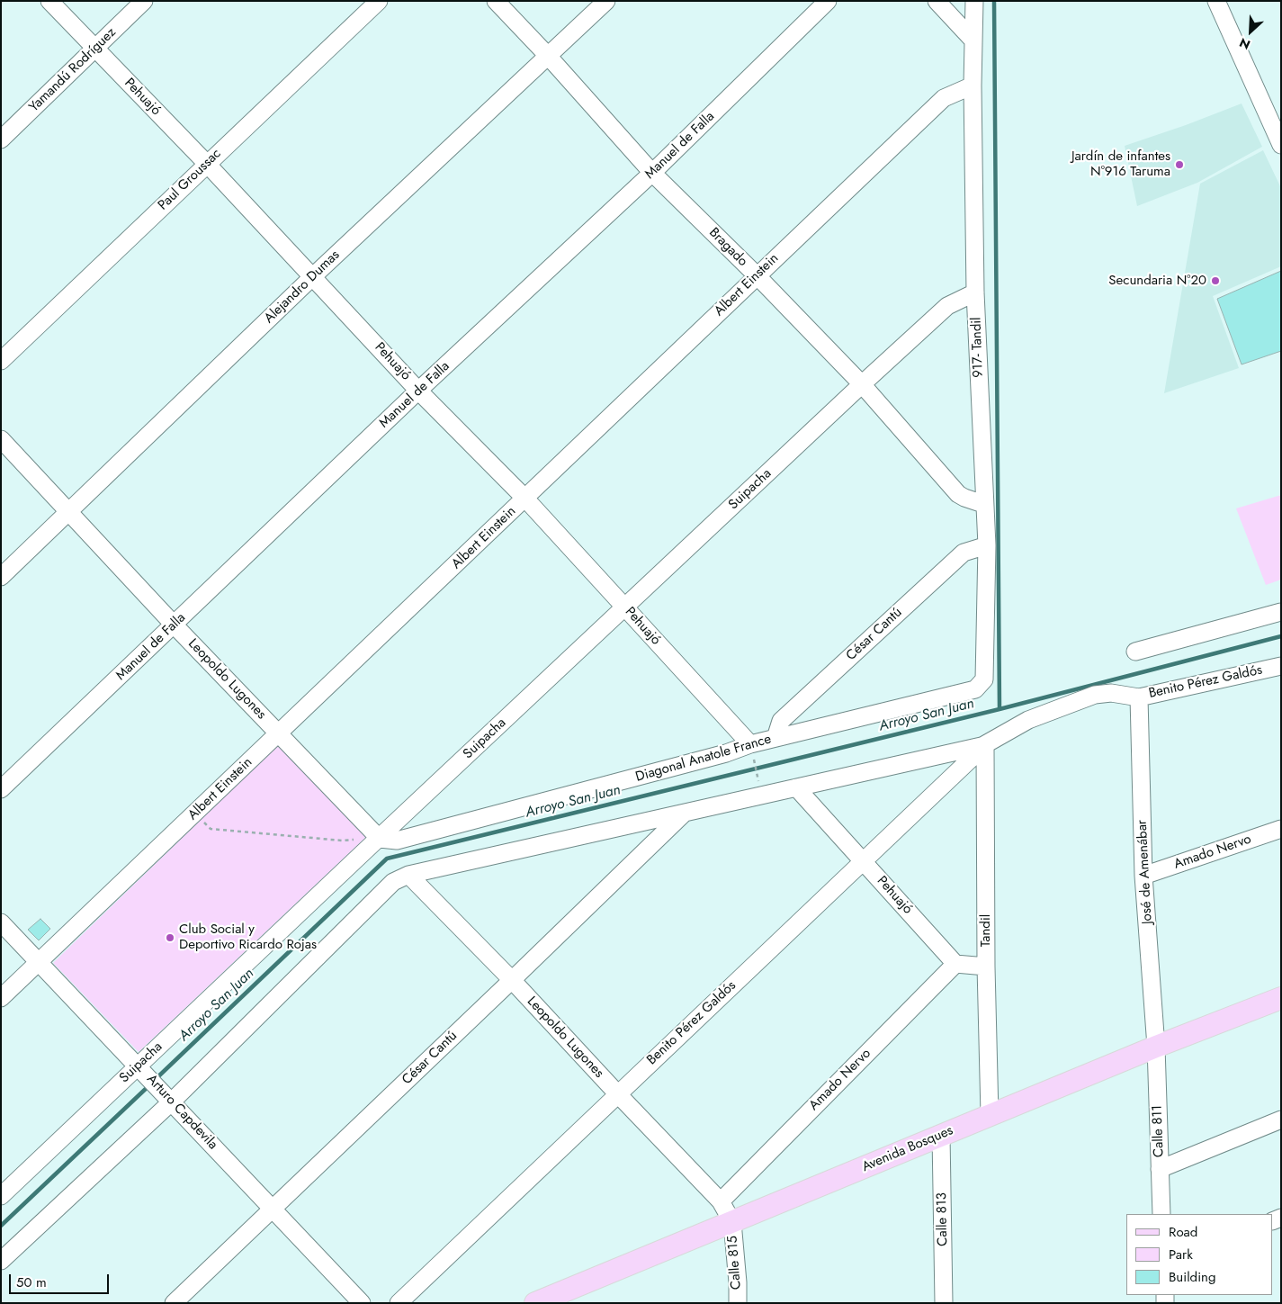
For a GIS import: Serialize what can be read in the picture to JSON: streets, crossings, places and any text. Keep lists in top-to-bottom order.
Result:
{
  "streets": {
    "main road": ["Avenida Bosques"],
    "street": [
      "Yamandú Rodríguez",
      "Pehuajó",
      "Manuel de Falla",
      "Paul Groussac",
      "Bragado",
      "Albert Einstein",
      "Alejandro Dumas",
      "917- Tandil",
      "Suipacha",
      "César Cantú",
      "Leopoldo Lugones",
      "Benito Pérez Galdós",
      "Diagonal Anatole France",
      "Amado Nervo",
      "José de Amenábar",
      "Tandil",
      "Arturo Capdevila",
      "Calle 811",
      "Calle 813",
      "Calle 815"
    ]
  },
  "crossings": [
    ["Yamandú Rodríguez", "Pehuajó"],
    ["Pehuajó", "Manuel de Falla"],
    ["Pehuajó", "Paul Groussac"],
    ["Pehuajó", "Albert Einstein"],
    ["Pehuajó", "Alejandro Dumas"],
    ["Pehuajó", "Suipacha"],
    ["Pehuajó", "Benito Pérez Galdós"],
    ["Pehuajó", "Diagonal Anatole France"],
    ["Pehuajó", "Amado Nervo"],
    ["Manuel de Falla", "Bragado"],
    ["Manuel de Falla", "Leopoldo Lugones"],
    ["Bragado", "Albert Einstein"],
    ["Bragado", "Alejandro Dumas"],
    ["Bragado", "917- Tandil"],
    ["Bragado", "Suipacha"],
    ["Albert Einstein", "917- Tandil"],
    ["Albert Einstein", "Leopoldo Lugones"],
    ["Albert Einstein", "Arturo Capdevila"],
    ["Alejandro Dumas", "Leopoldo Lugones"],
    ["917- Tandil", "Suipacha"],
    ["917- Tandil", "César Cantú"],
    ["917- Tandil", "Diagonal Anatole France"],
    ["Suipacha", "Leopoldo Lugones"],
    ["Suipacha", "Diagonal Anatole France"],
    ["Suipacha", "Arturo Capdevila"],
    ["César Cantú", "Leopoldo Lugones"],
    ["César Cantú", "Diagonal Anatole France"],
    ["César Cantú", "Arturo Capdevila"],
    ["Leopoldo Lugones", "Benito Pérez Galdós"],
    ["Leopoldo Lugones", "Diagonal Anatole France"],
    ["Leopoldo Lugones", "Amado Nervo"],
    ["Benito Pérez Galdós", "José de Amenábar"],
    ["Benito Pérez Galdós", "Tandil"],
    ["Amado Nervo", "José de Amenábar"],
    ["José de Amenábar", "Calle 811"],
    ["José de Amenábar", "Avenida Bosques"],
    ["Tandil", "Avenida Bosques"],
    ["Calle 811", "Avenida Bosques"],
    ["Avenida Bosques", "Calle 813"],
    ["Avenida Bosques", "Calle 815"]
  ],
  "water": ["Arroyo San Juan"],
  "places": ["Jardín de infantes Nº916 Taruma", "Secundaria N°20", "Club Social y Deportivo Ricardo Rojas"],
  "legend": ["Road", "Park", "Building"],
  "scale_bar": "50 m",
  "north": "bottom left"
}
